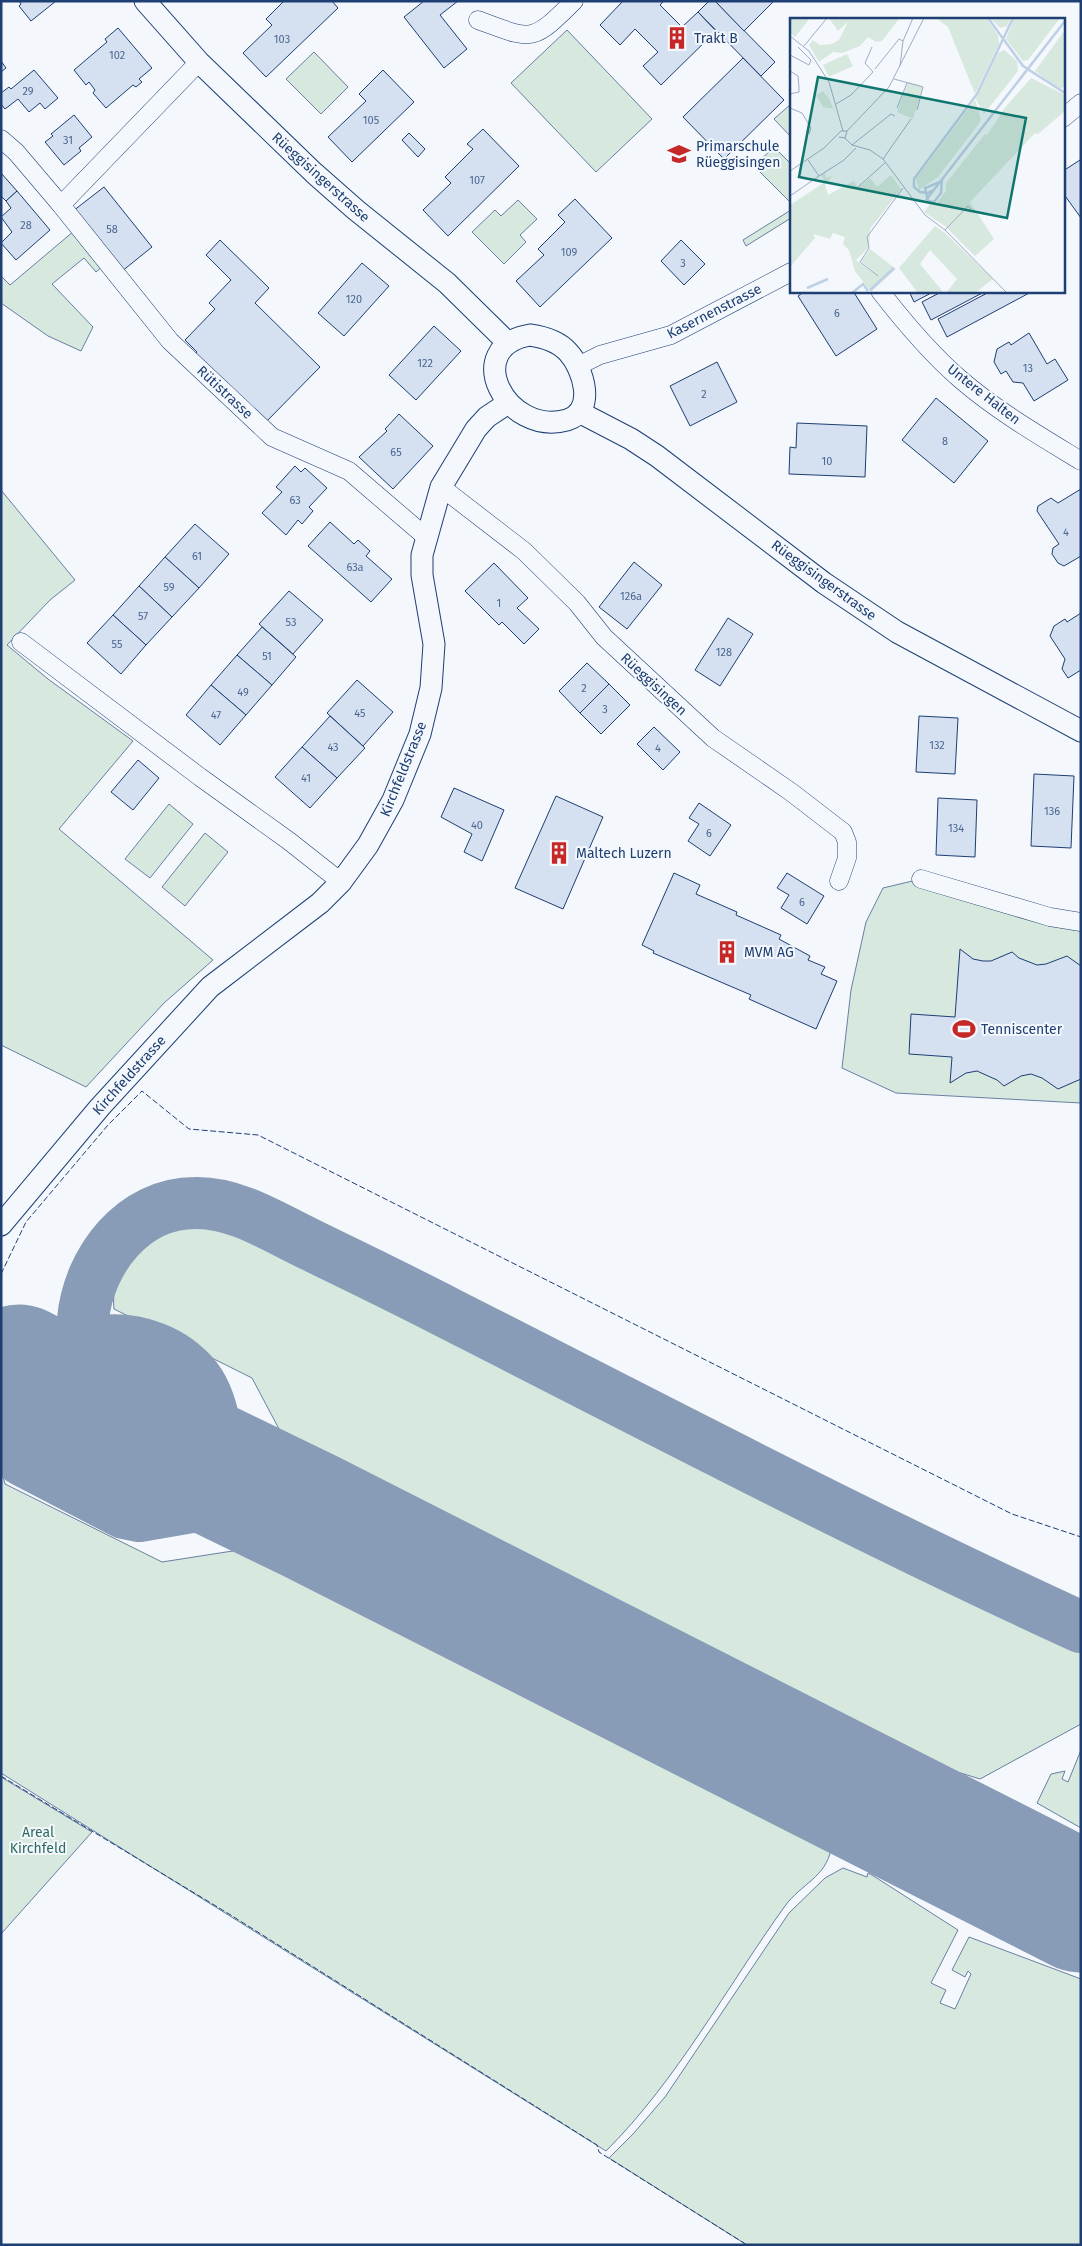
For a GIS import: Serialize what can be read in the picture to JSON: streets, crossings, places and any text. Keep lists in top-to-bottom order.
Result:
{
  "streets": {
    "street": [
      "Rüeggisingerstrasse",
      "Kasernenstrasse",
      "Rütistrasse",
      "Untere Halten",
      "Rüeggisingen",
      "Kirchfeldstrasse"
    ]
  },
  "crossings": [
    ["Rüeggisingerstrasse", "Kasernenstrasse"],
    ["Rüeggisingerstrasse", "Kirchfeldstrasse"],
    ["Kasernenstrasse", "Kirchfeldstrasse"],
    ["Rütistrasse", "Kirchfeldstrasse"],
    ["Rüeggisingen", "Kirchfeldstrasse"]
  ],
  "parks": ["Areal Kirchfeld"],
  "places": {
    "building": ["Trakt B", "Maltech Luzern", "MVM AG"],
    "school or university": ["Primarschule Rüeggisingen"],
    "sports": ["Tenniscenter"]
  },
  "house_numbers": [
    "103",
    "102",
    "29",
    "105",
    "31",
    "107",
    "28",
    "58",
    "109",
    "3",
    "120",
    "6",
    "122",
    "13",
    "2",
    "8",
    "65",
    "10",
    "63",
    "4",
    "61",
    "63a",
    "59",
    "126a",
    "1",
    "57",
    "53",
    "55",
    "128",
    "51",
    "2",
    "49",
    "3",
    "45",
    "47",
    "132",
    "43",
    "4",
    "41",
    "136",
    "40",
    "134",
    "6",
    "6"
  ]
}
